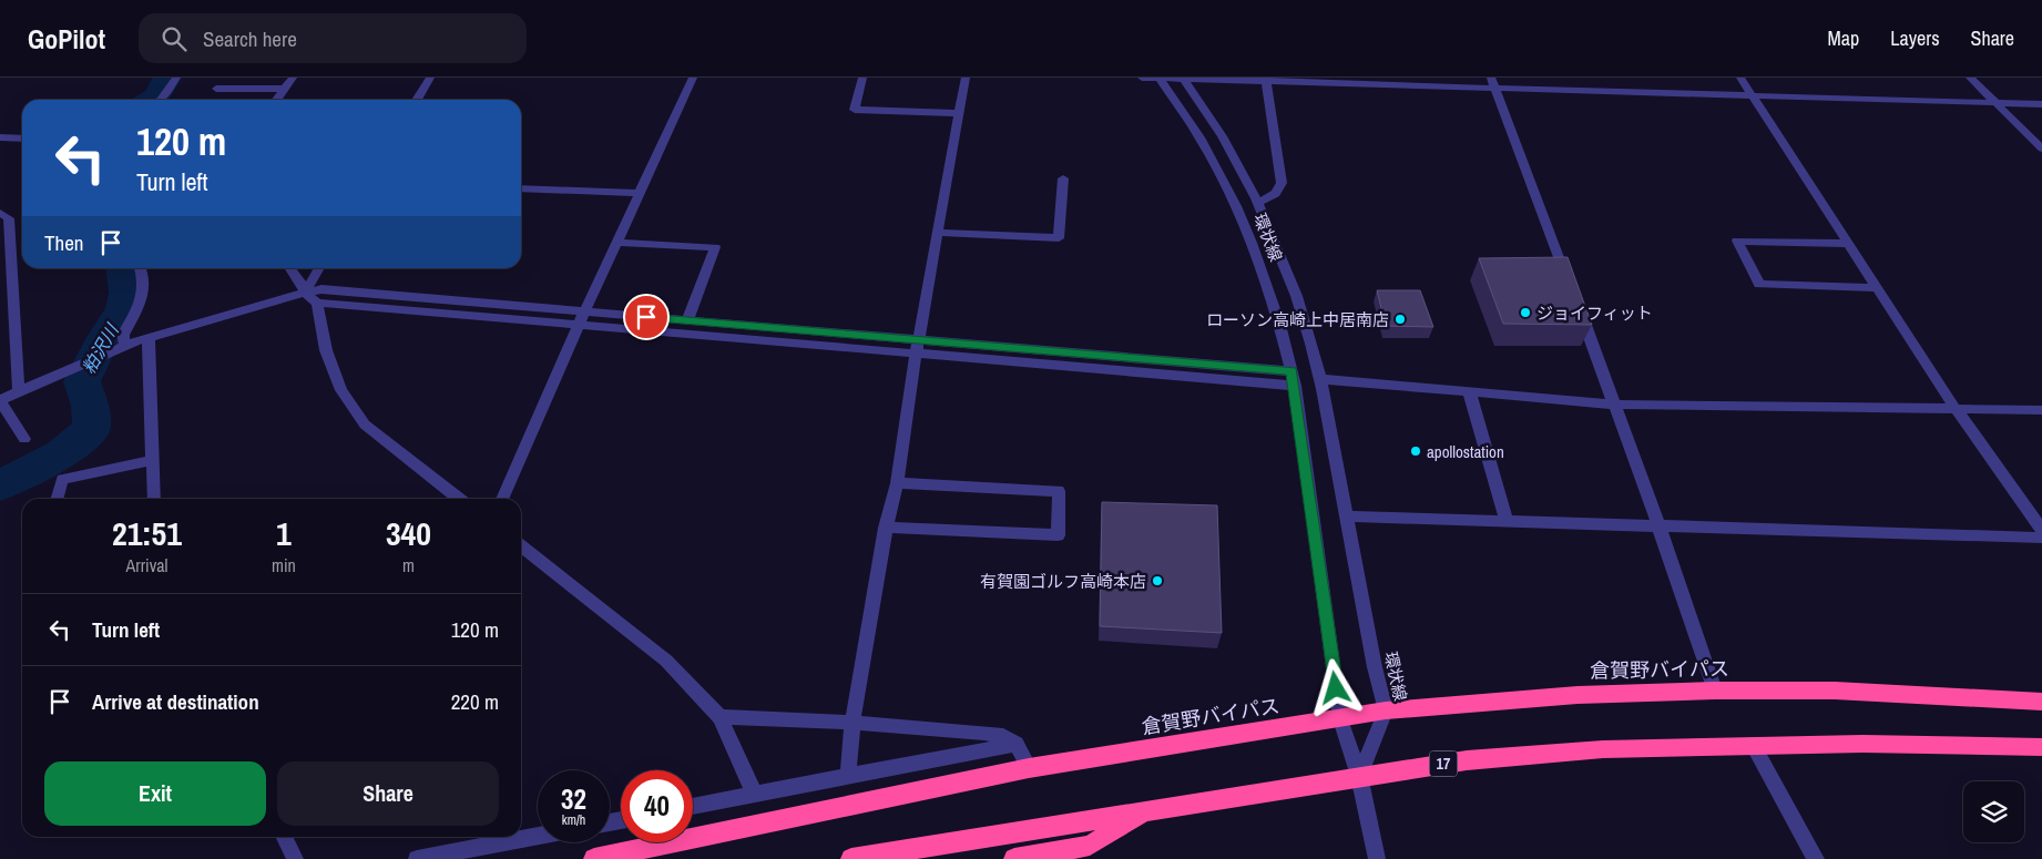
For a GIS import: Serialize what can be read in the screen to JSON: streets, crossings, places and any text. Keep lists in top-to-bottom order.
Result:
{
  "streets": {
    "highway": ["倉賀野バイパス", "17"],
    "street": ["環状線"]
  },
  "crossings": [
    ["環状線", "倉賀野バイパス"],
    ["環状線", "17"]
  ],
  "water": ["粕沢川"],
  "places": [
    "ジョイフィット",
    "ローソン高崎上中居南店",
    "apollostation",
    "有賀園ゴルフ高崎本店"
  ],
  "page": {
    "header": "GoPilot",
    "search": "Search here",
    "nav": ["Map", "Layers", "Share"],
    "turn": ["120 m", "Turn left"],
    "then": "Then",
    "eta": [
      "21:51",
      "Arrival",
      "1",
      "min",
      "340",
      "m"
    ],
    "list": [
      {
        "name": "Turn left",
        "value": "120 m"
      },
      {
        "name": "Arrive at destination",
        "value": "220 m"
      }
    ],
    "buttons": ["Exit", "Share"],
    "speed": "32 km/h",
    "limit": "40"
  }
}
